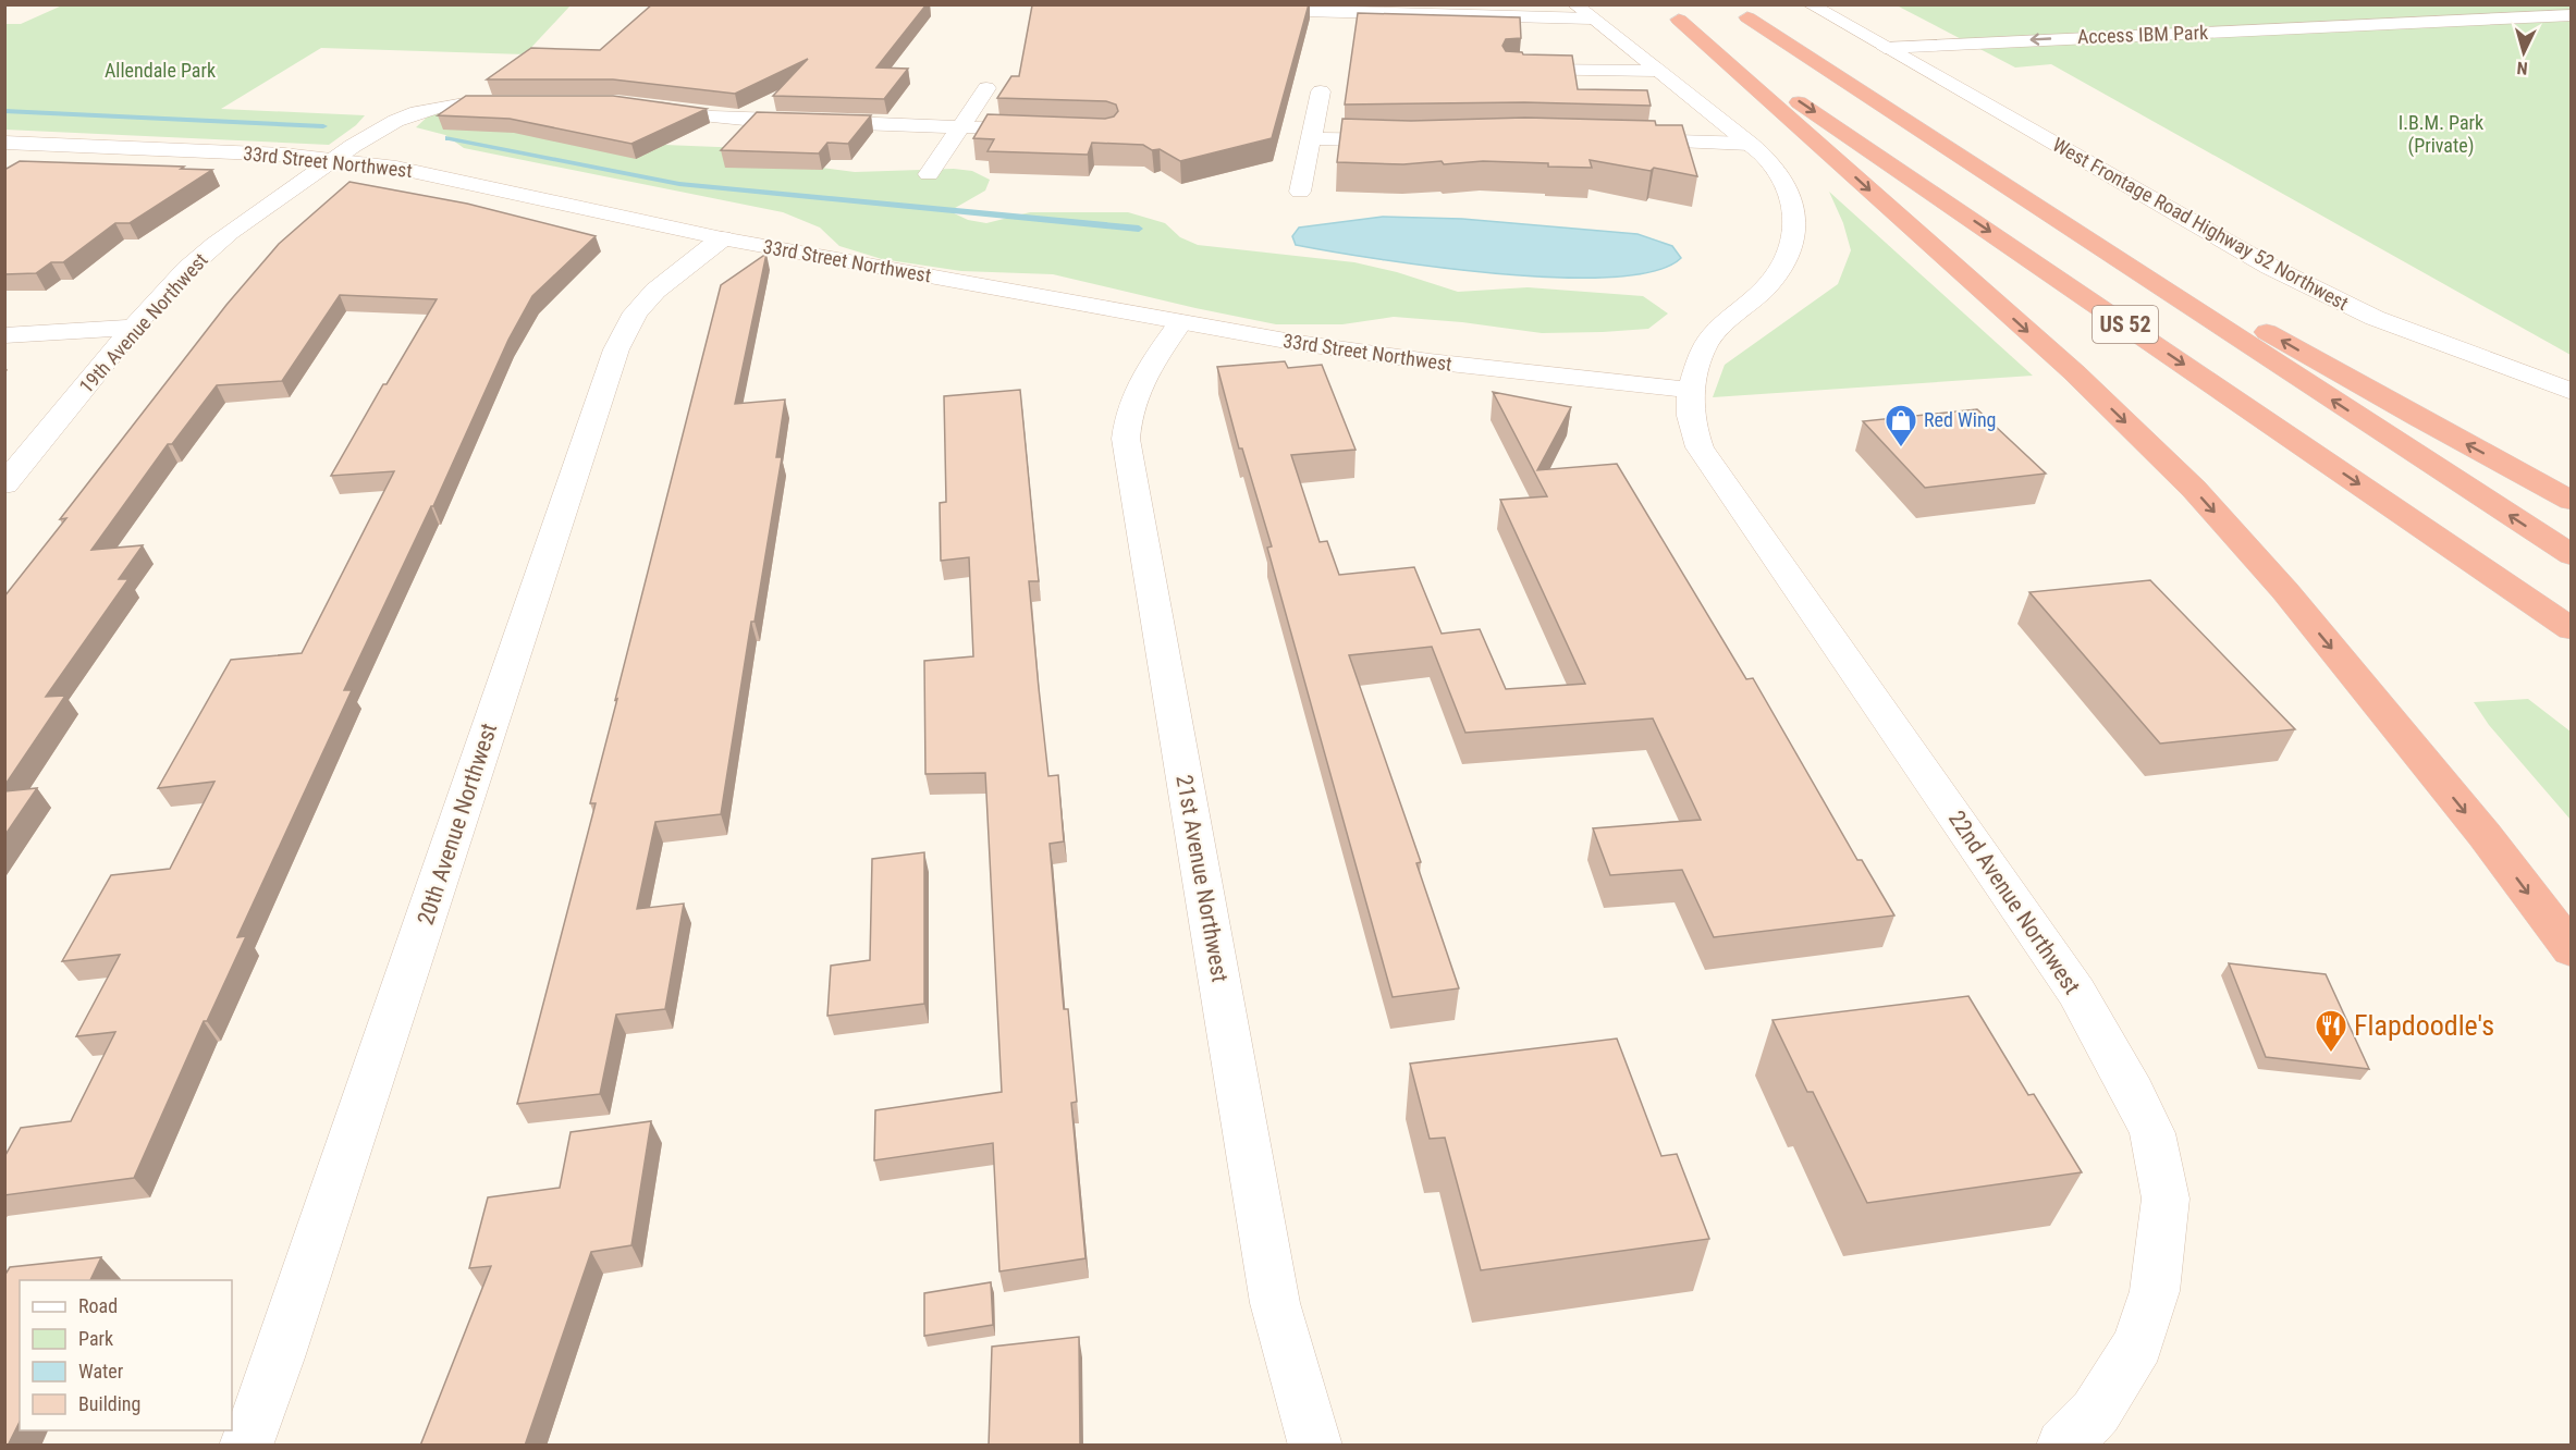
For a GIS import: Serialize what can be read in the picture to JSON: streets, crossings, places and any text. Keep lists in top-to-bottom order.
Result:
{
  "streets": {
    "highway": ["US 52"],
    "street": [
      "Access IBM Park",
      "33rd Street Northwest",
      "West Frontage Road Highway 52 Northwest",
      "19th Avenue Northwest",
      "20th Avenue Northwest",
      "21st Avenue Northwest",
      "22nd Avenue Northwest"
    ]
  },
  "crossings": [
    ["Access IBM Park", "West Frontage Road Highway 52 Northwest"],
    ["33rd Street Northwest", "19th Avenue Northwest"],
    ["33rd Street Northwest", "20th Avenue Northwest"],
    ["33rd Street Northwest", "21st Avenue Northwest"],
    ["33rd Street Northwest", "22nd Avenue Northwest"]
  ],
  "parks": ["Allendale Park", "I.B.M. Park (Private)"],
  "places": {
    "shop": ["Red Wing"],
    "restaurant": ["Flapdoodle's"]
  },
  "legend": [
    "Road",
    "Park",
    "Water",
    "Building"
  ],
  "north": "bottom"
}
